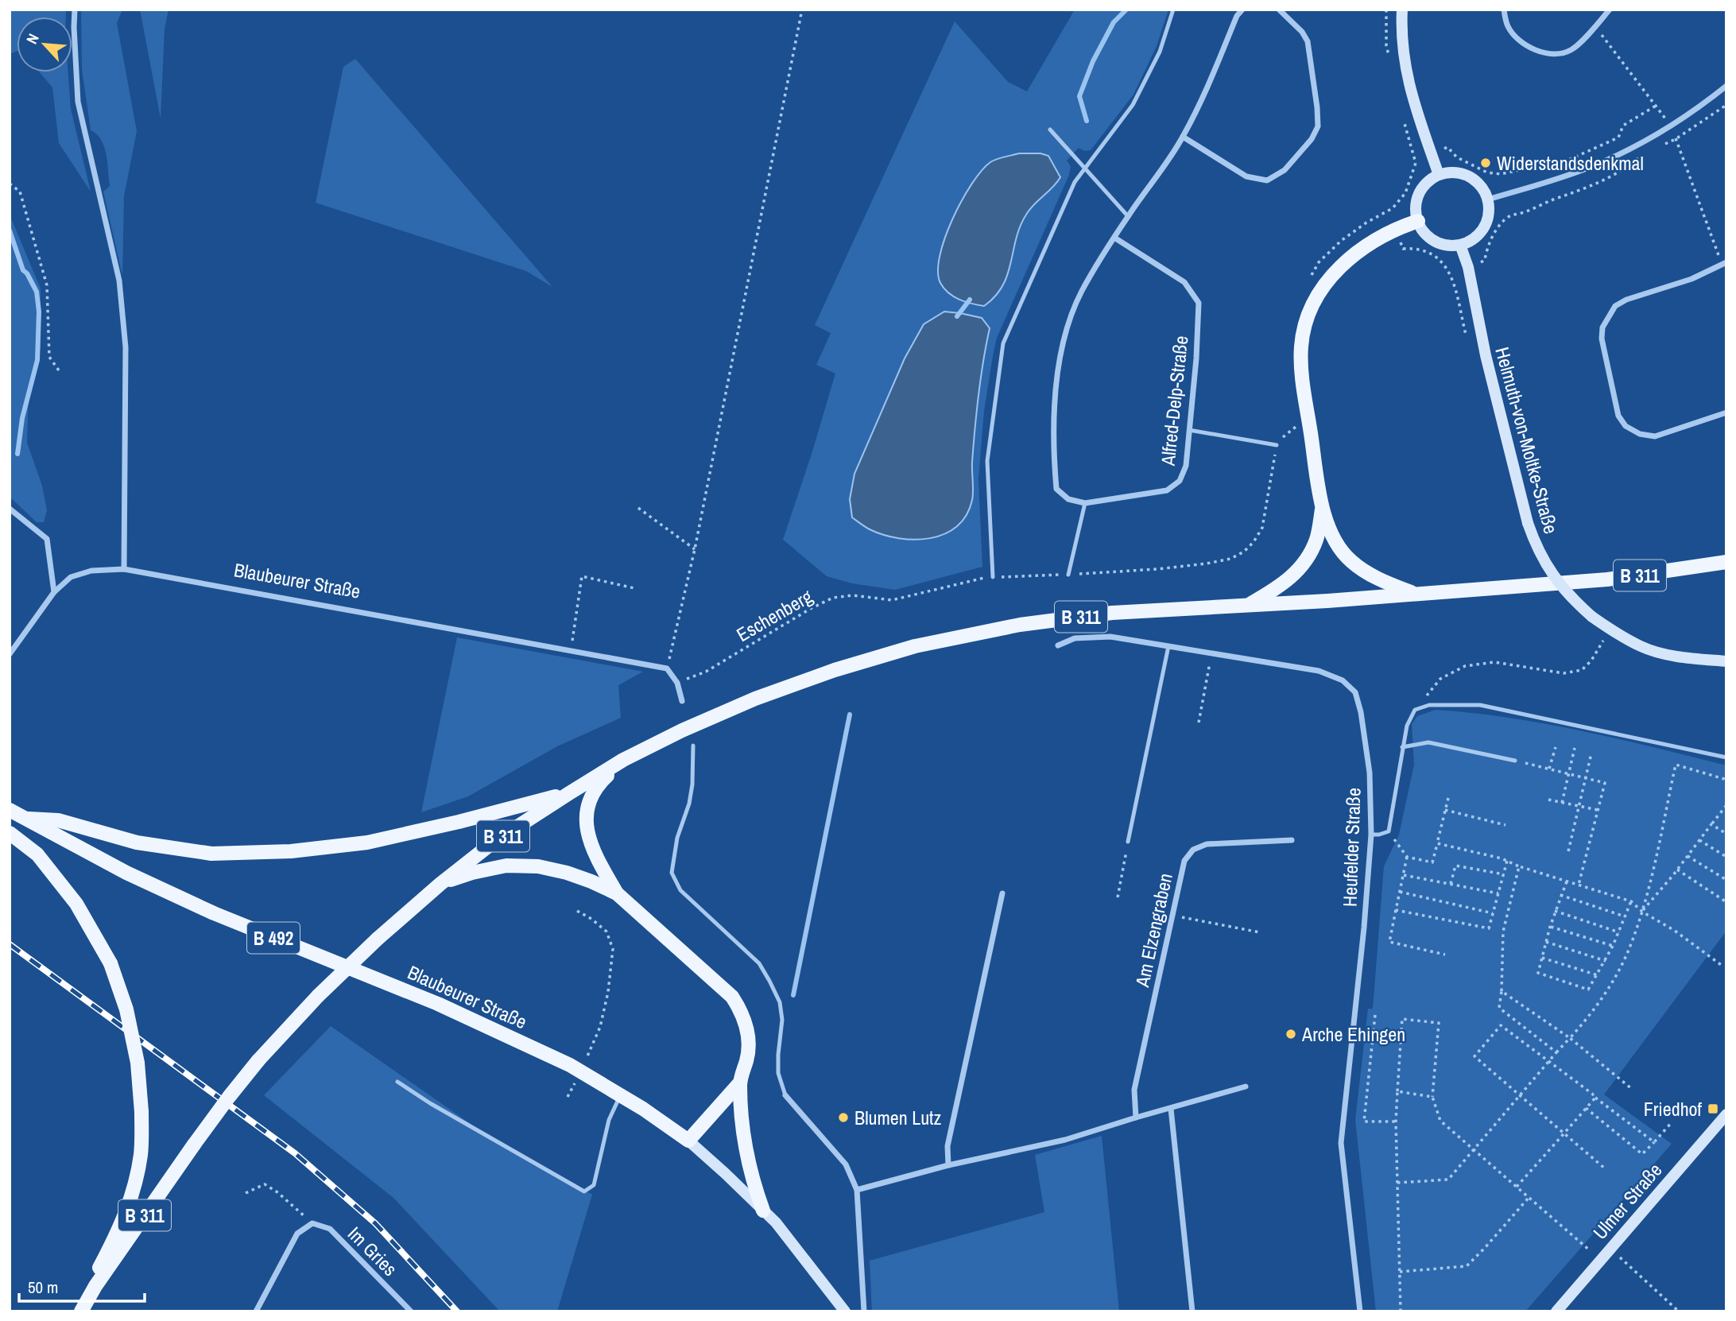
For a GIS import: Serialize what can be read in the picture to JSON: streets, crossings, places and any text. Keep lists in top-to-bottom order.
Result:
{
  "streets": {
    "main road": ["B 311", "Blaubeurer Straße", "B 492"],
    "street": [
      "Alfred-Delp-Straße",
      "Helmuth-von-Moltke-Straße",
      "Heufelder Straße",
      "Am Elzengraben",
      "Ulmer Straße",
      "Im Gries"
    ],
    "path": ["Eschenberg"]
  },
  "places": {
    "other": ["Widerstandsdenkmal", "Arche Ehingen", "Blumen Lutz"],
    "transit": ["Friedhof"]
  },
  "scale_bar": "50 m",
  "north": "top left"
}
